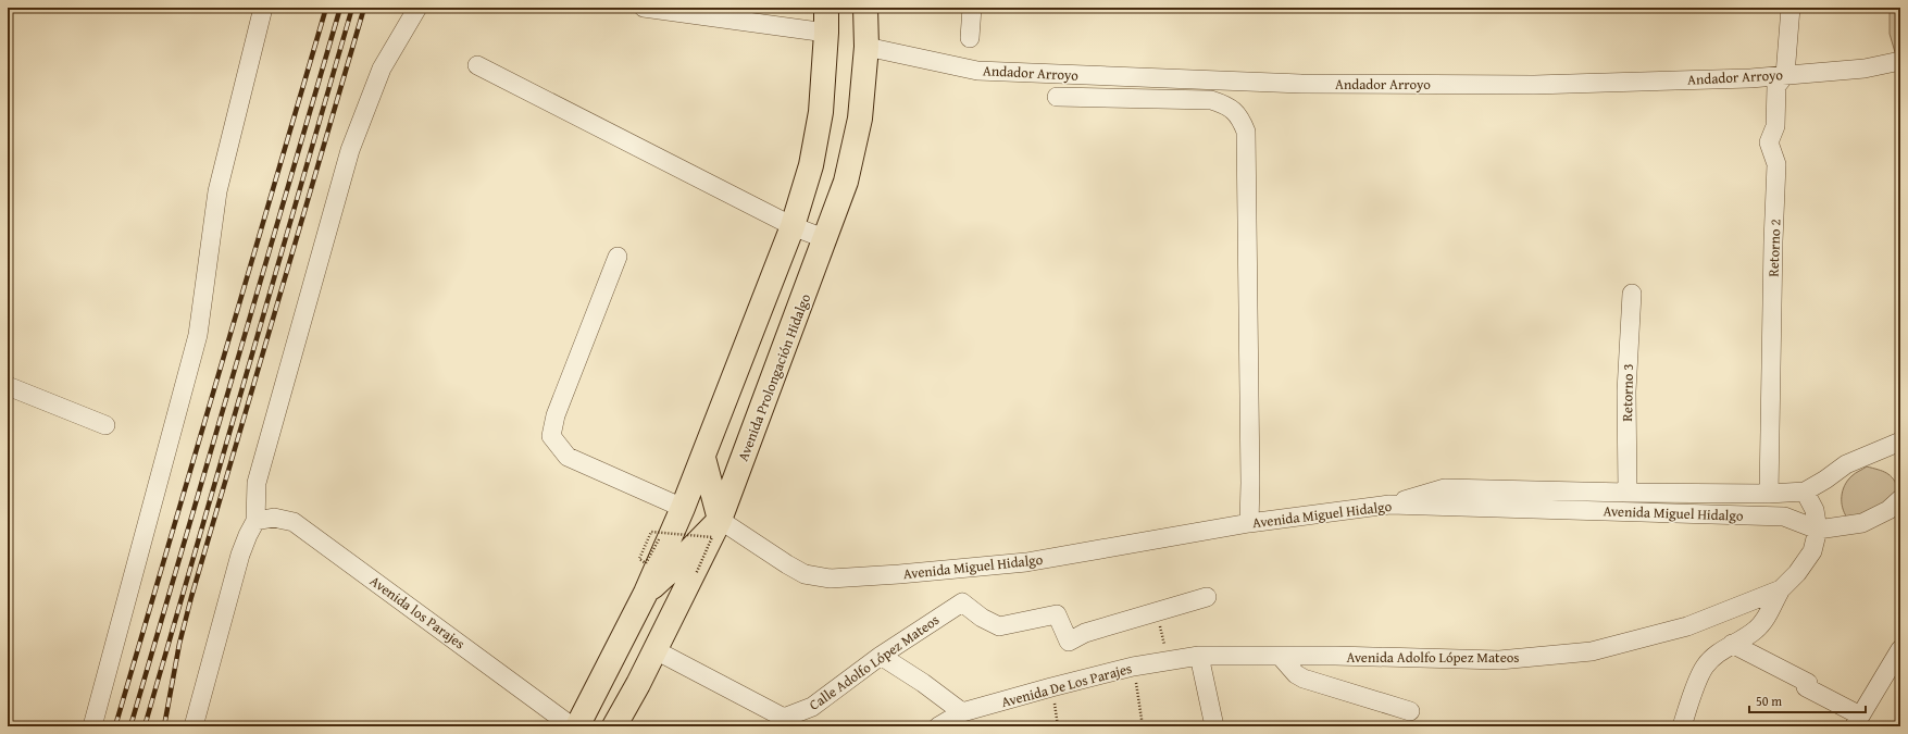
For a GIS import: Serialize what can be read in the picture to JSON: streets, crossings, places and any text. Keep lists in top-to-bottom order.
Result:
{
  "streets": {
    "highway": ["Avenida Prolongación Hidalgo"],
    "street": [
      "Andador Arroyo",
      "Retorno 2",
      "Retorno 3",
      "Avenida Miguel Hidalgo",
      "Avenida los Parajes",
      "Avenida Adolfo López Mateos",
      "Calle Adolfo López Mateos",
      "Avenida De Los Parajes"
    ]
  },
  "crossings": [
    ["Andador Arroyo", "Retorno 2"],
    ["Andador Arroyo", "Avenida Prolongación Hidalgo"],
    ["Avenida Prolongación Hidalgo", "Avenida Miguel Hidalgo"],
    ["Avenida Prolongación Hidalgo", "Calle Adolfo López Mateos"],
    ["Avenida Miguel Hidalgo", "Avenida Adolfo López Mateos"],
    ["Avenida Adolfo López Mateos", "Avenida De Los Parajes"]
  ],
  "scale_bar": "50 m"
}
